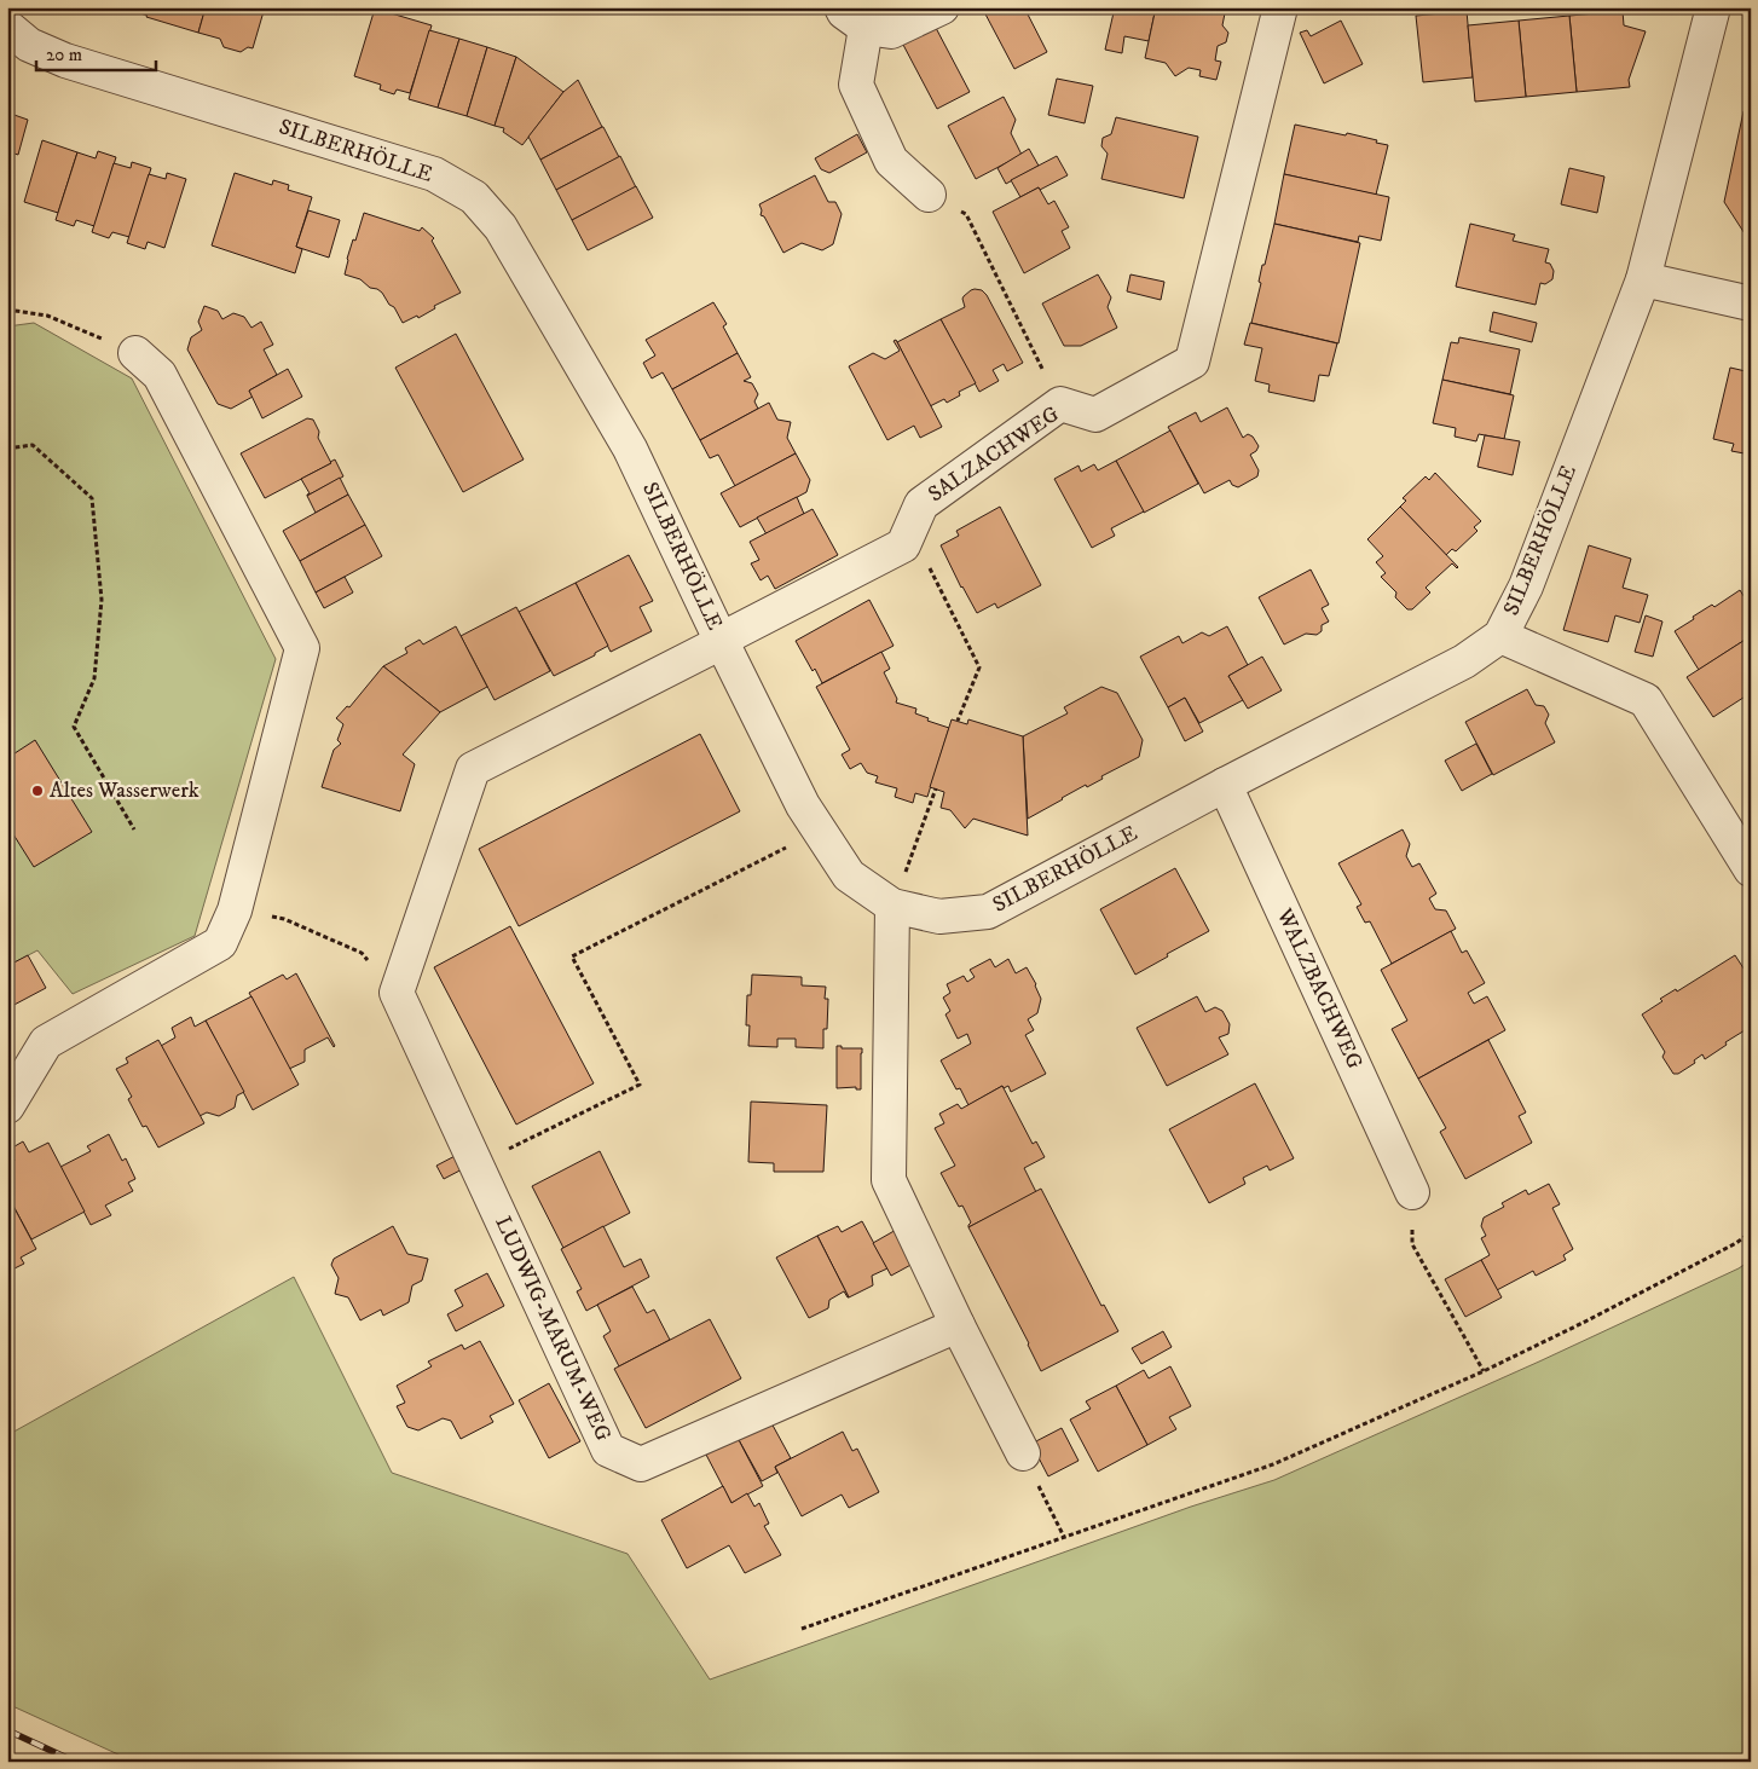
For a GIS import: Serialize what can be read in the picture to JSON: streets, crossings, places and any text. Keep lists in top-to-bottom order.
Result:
{
  "streets": {
    "street": [
      "SILBERHÖLLE",
      "SALZACHWEG",
      "WALZBACHWEG",
      "LUDWIG-MARUM-WEG"
    ]
  },
  "crossings": [
    ["SILBERHÖLLE", "SALZACHWEG"],
    ["SILBERHÖLLE", "WALZBACHWEG"],
    ["SALZACHWEG", "LUDWIG-MARUM-WEG"]
  ],
  "places": ["Altes Wasserwerk"],
  "scale_bar": "20 m"
}
